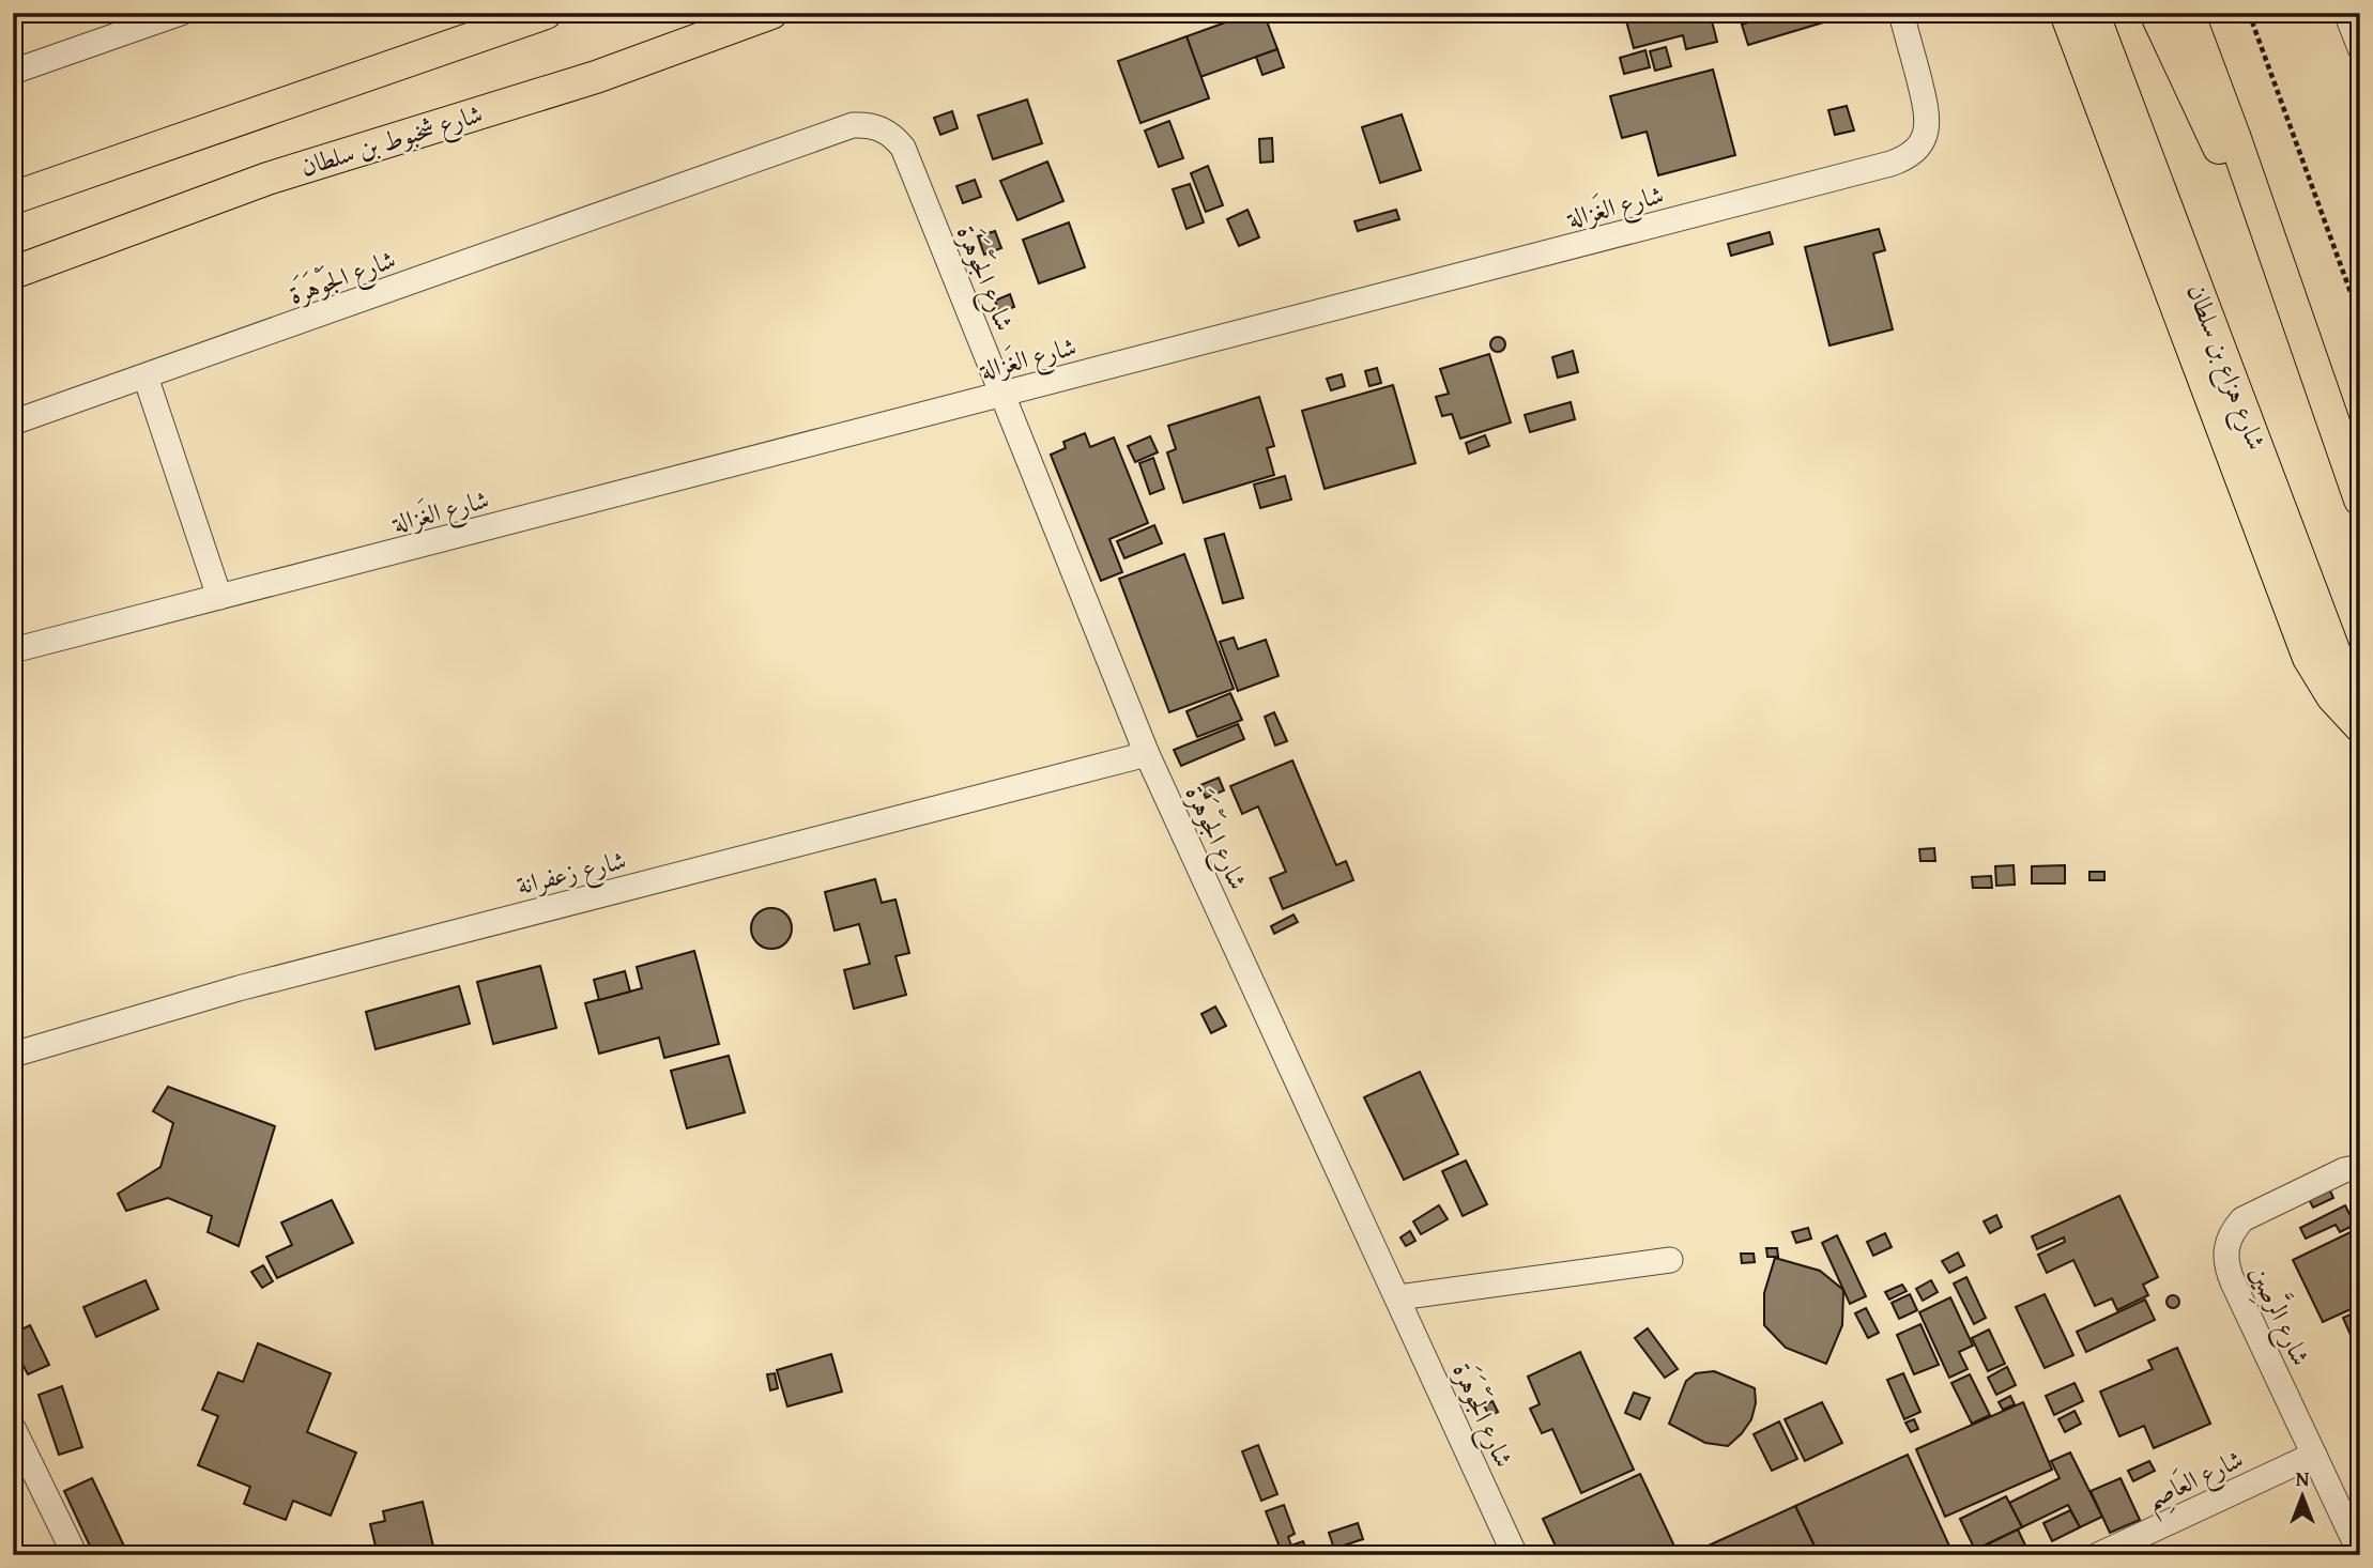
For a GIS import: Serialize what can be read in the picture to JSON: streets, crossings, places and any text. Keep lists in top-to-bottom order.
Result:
{
  "streets": {
    "main road": ["شارع شخبوط بن سلطان", "شارع هزاع بن سلطان"],
    "street": [
      "شارع الغَزالة",
      "شارع الجَوْهَرَة",
      "شارع زعفرانة",
      "شارع الرَّصِين",
      "شارع العَاصِم"
    ]
  },
  "crossings": [
    ["شارع الغَزالة", "شارع الجَوْهَرَة"],
    ["شارع الجَوْهَرَة", "شارع زعفرانة"],
    ["شارع الرَّصِين", "شارع العَاصِم"]
  ],
  "north": "top"
}
